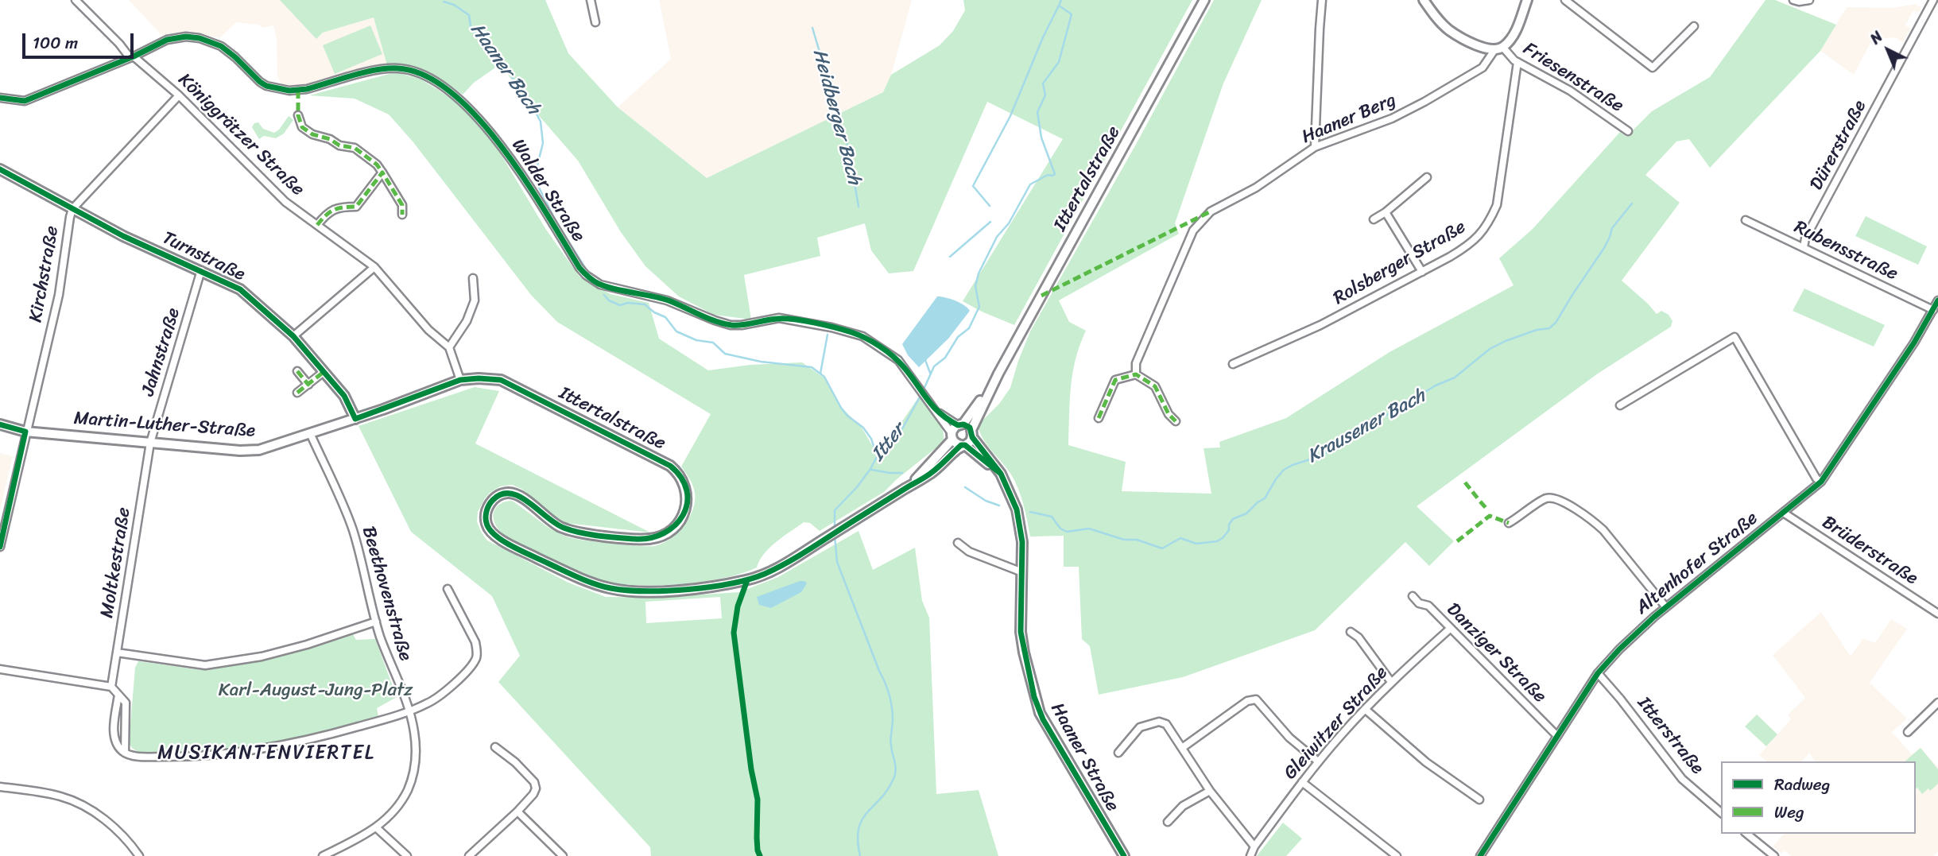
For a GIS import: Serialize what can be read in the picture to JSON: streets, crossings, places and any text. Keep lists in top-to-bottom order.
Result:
{
  "streets": {
    "main road": [
      "Ittertalstraße",
      "Turnstraße",
      "Martin-Luther-Straße",
      "Haaner Straße"
    ],
    "street": [
      "Friesenstraße",
      "Haaner Berg",
      "Königgrätzer Straße",
      "Dürerstraße",
      "Walder Straße",
      "Rubensstraße",
      "Rolsberger Straße",
      "Kirchstraße",
      "Jahnstraße",
      "Brüderstraße",
      "Moltkestraße",
      "Altenhofer Straße",
      "Beethovenstraße",
      "Danziger Straße",
      "Gleiwitzer Straße",
      "Itterstraße"
    ]
  },
  "crossings": [
    ["Friesenstraße", "Haaner Berg"],
    ["Friesenstraße", "Rolsberger Straße"],
    ["Königgrätzer Straße", "Walder Straße"],
    ["Königgrätzer Straße", "Kirchstraße"],
    ["Dürerstraße", "Rubensstraße"],
    ["Ittertalstraße", "Turnstraße"],
    ["Ittertalstraße", "Martin-Luther-Straße"],
    ["Ittertalstraße", "Haaner Straße"],
    ["Rubensstraße", "Altenhofer Straße"],
    ["Turnstraße", "Kirchstraße"],
    ["Turnstraße", "Jahnstraße"],
    ["Turnstraße", "Martin-Luther-Straße"],
    ["Kirchstraße", "Martin-Luther-Straße"],
    ["Jahnstraße", "Martin-Luther-Straße"],
    ["Jahnstraße", "Moltkestraße"],
    ["Martin-Luther-Straße", "Moltkestraße"],
    ["Martin-Luther-Straße", "Beethovenstraße"],
    ["Brüderstraße", "Altenhofer Straße"],
    ["Altenhofer Straße", "Danziger Straße"],
    ["Altenhofer Straße", "Itterstraße"],
    ["Danziger Straße", "Gleiwitzer Straße"]
  ],
  "districts": ["MUSIKANTENVIERTEL"],
  "water": [
    "Haaner Bach",
    "Heidberger Bach",
    "Krausener Bach",
    "Itter"
  ],
  "parks": ["Karl-August-Jung-Platz"],
  "legend": ["Radweg", "Weg"],
  "scale_bar": "100 m",
  "north": "top left"
}
